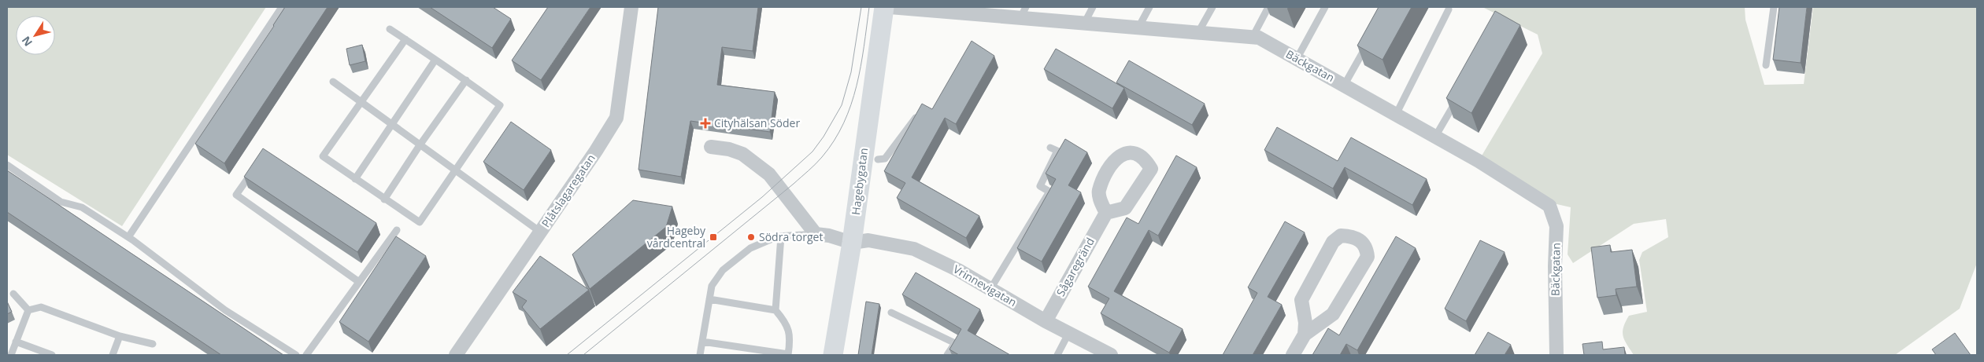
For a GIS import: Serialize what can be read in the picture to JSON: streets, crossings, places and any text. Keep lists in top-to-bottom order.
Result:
{
  "streets": {
    "street": [
      "Bäckgatan",
      "Hagebygatan",
      "Plåtslagaregatan",
      "Sågaregränd",
      "Vrinnevigatan"
    ]
  },
  "crossings": [
    ["Hagebygatan", "Vrinnevigatan"],
    ["Sågaregränd", "Vrinnevigatan"]
  ],
  "places": {
    "health": ["Cityhälsan Söder"],
    "transit": ["Hageby vårdcentral"],
    "other": ["Södra torget"]
  },
  "north": "bottom left"
}
